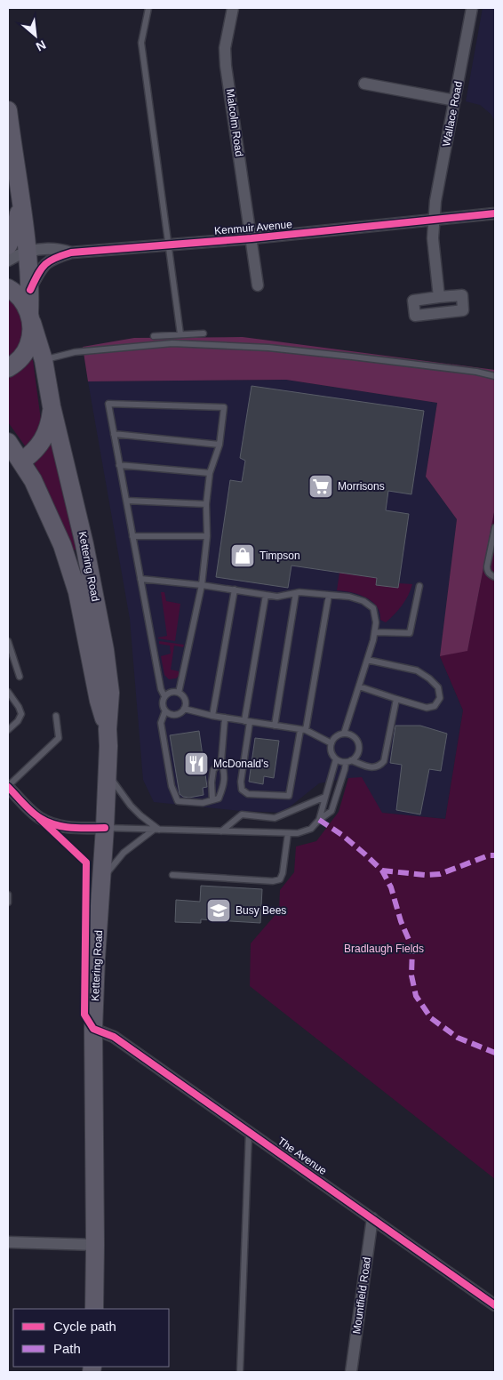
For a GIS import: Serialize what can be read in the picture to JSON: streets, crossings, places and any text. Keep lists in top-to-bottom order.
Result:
{
  "streets": {
    "main road": ["Kettering Road"],
    "street": [
      "Wallace Road",
      "Malcolm Road",
      "Kenmuir Avenue",
      "The Avenue",
      "Mountfield Road"
    ]
  },
  "crossings": [
    ["Wallace Road", "Kenmuir Avenue"],
    ["Malcolm Road", "Kenmuir Avenue"],
    ["Kenmuir Avenue", "Kettering Road"],
    ["Kettering Road", "The Avenue"],
    ["The Avenue", "Mountfield Road"]
  ],
  "parks": ["Bradlaugh Fields"],
  "places": {
    "supermarket": ["Morrisons"],
    "shop": ["Timpson"],
    "restaurant": ["McDonald's"],
    "school or university": ["Busy Bees"]
  },
  "legend": ["Cycle path", "Path"],
  "north": "bottom right"
}
